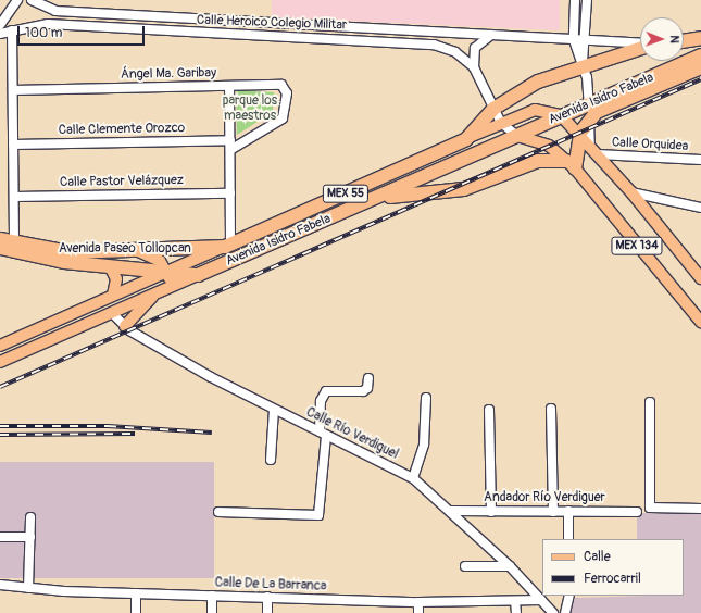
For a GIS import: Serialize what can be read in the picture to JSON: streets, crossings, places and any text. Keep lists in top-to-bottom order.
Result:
{
  "streets": {
    "highway": ["Avenida Isidro Fabela", "MEX 55", "Avenida Paseo Tollopcan"],
    "main road": ["MEX 134"],
    "street": [
      "Calle Heroico Colegio Militar",
      "Ángel Ma. Garibay",
      "Calle Clemente Orozco",
      "Calle Orquidea",
      "Calle Pastor Velázquez",
      "Calle Río Verdiguel",
      "Andador Río Verdiguer",
      "Calle De La Barranca"
    ]
  },
  "crossings": [
    ["Calle Heroico Colegio Militar", "Avenida Isidro Fabela"],
    ["Calle Heroico Colegio Militar", "MEX 55"],
    ["Calle Heroico Colegio Militar", "MEX 134"],
    ["Avenida Isidro Fabela", "MEX 55"],
    ["Avenida Isidro Fabela", "MEX 134"],
    ["Avenida Isidro Fabela", "Avenida Paseo Tollopcan"],
    ["Avenida Isidro Fabela", "Calle Río Verdiguel"],
    ["Calle Orquidea", "MEX 134"],
    ["MEX 55", "MEX 134"],
    ["Calle Río Verdiguel", "Andador Río Verdiguer"],
    ["Calle Río Verdiguel", "Calle De La Barranca"]
  ],
  "parks": ["parque los maestros"],
  "legend": ["Calle", "Ferrocarril"],
  "scale_bar": "100 m",
  "north": "right"
}
